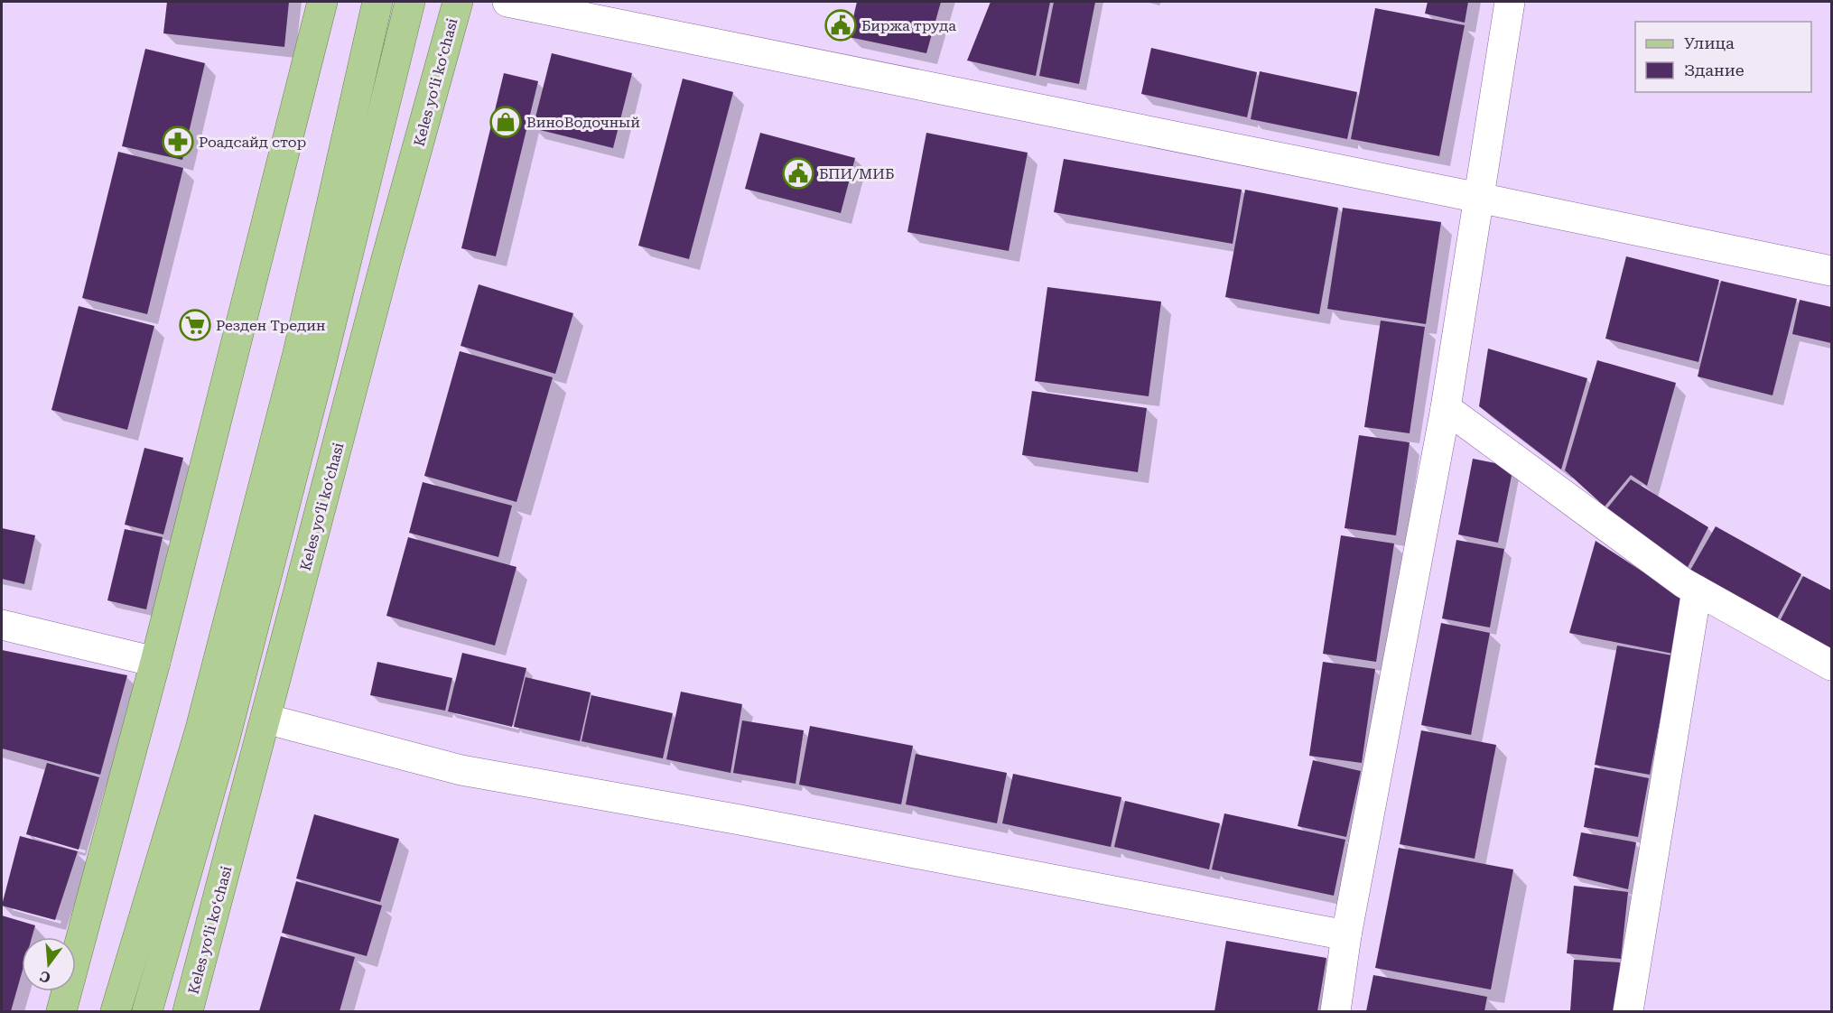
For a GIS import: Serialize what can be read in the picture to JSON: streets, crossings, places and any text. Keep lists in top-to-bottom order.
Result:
{
  "streets": {
    "main road": ["Keles yoʻli koʻchasi"]
  },
  "places": {
    "public building": ["Биржа труда", "БПИ/МИБ"],
    "shop": ["ВиноВодочный"],
    "pharmacy": ["Роадсайд стор"],
    "supermarket": ["Резден Тредин"]
  },
  "legend": ["Улица", "Здание"],
  "north": "bottom"
}
